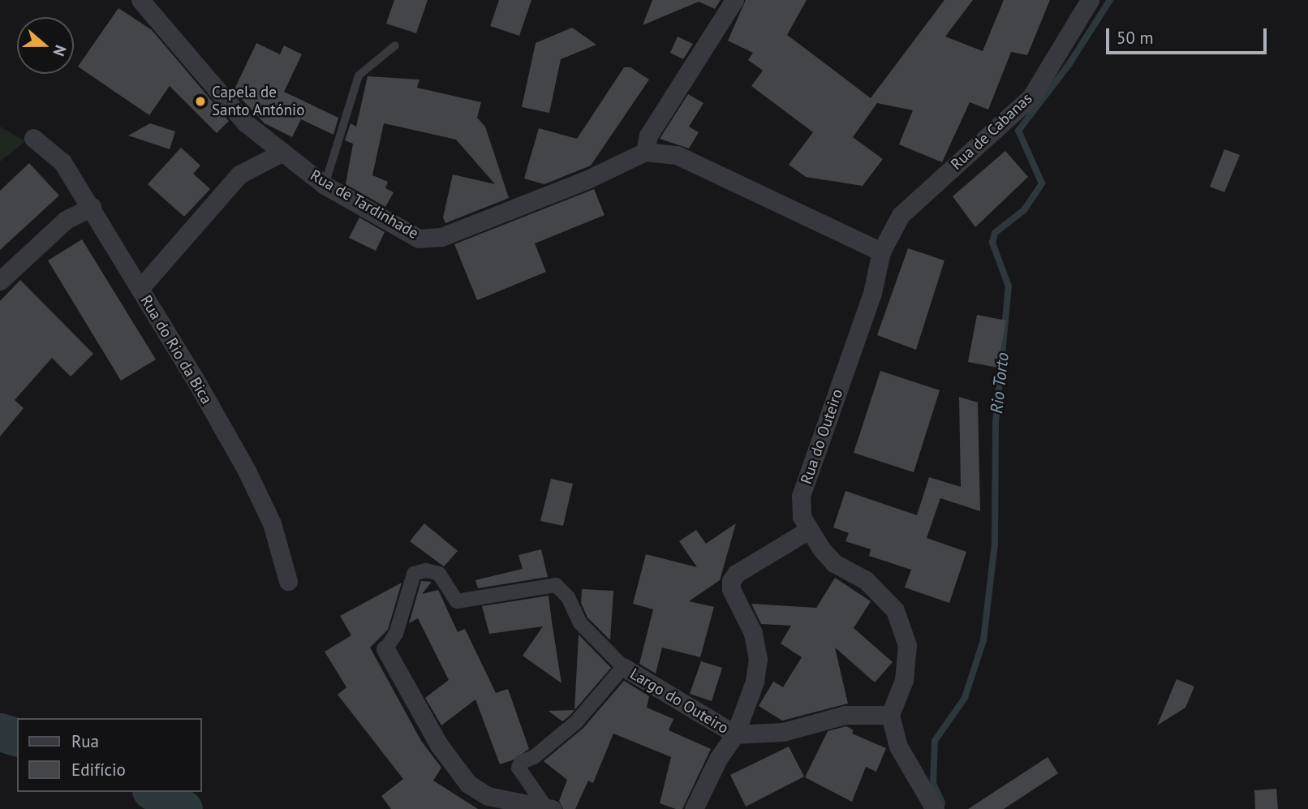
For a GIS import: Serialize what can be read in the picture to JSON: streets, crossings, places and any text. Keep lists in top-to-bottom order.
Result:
{
  "streets": {
    "street": [
      "Rua de Cabanas",
      "Rua de Tardinhade",
      "Rua do Rio da Bica",
      "Rua do Outeiro",
      "Largo do Outeiro"
    ]
  },
  "crossings": [
    ["Rua de Cabanas", "Rua do Outeiro"]
  ],
  "water": ["Rio Torto"],
  "places": ["Capela de Santo António"],
  "legend": ["Rua", "Edifício"],
  "scale_bar": "50 m",
  "north": "right"
}
